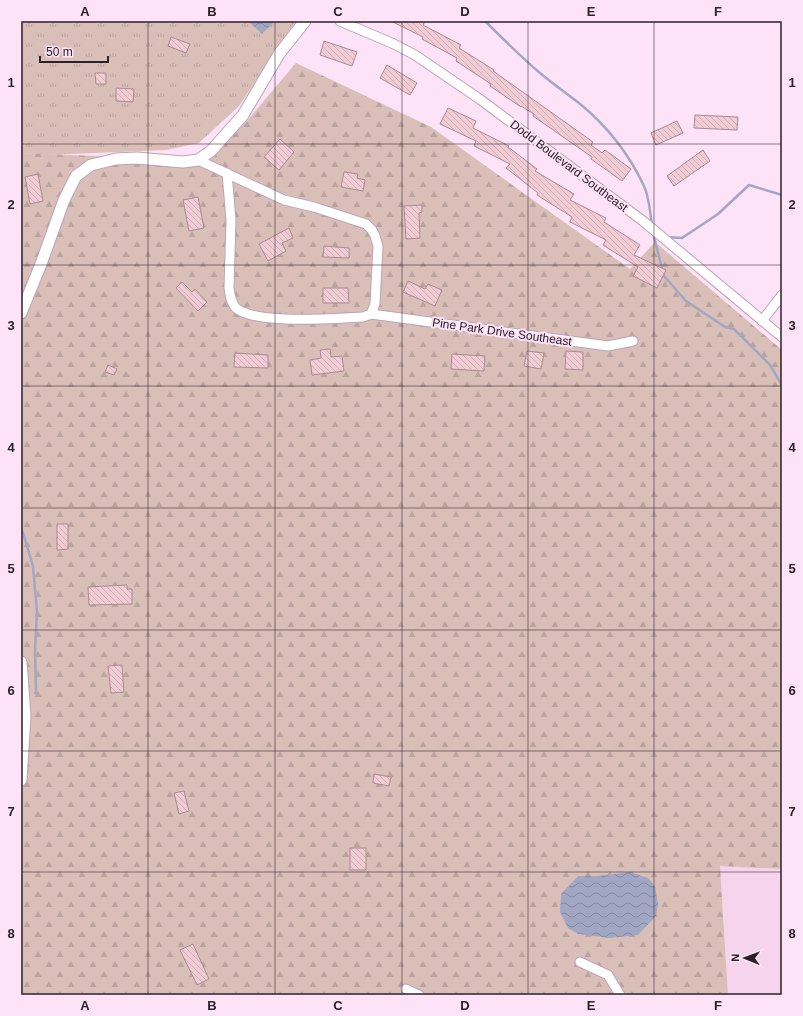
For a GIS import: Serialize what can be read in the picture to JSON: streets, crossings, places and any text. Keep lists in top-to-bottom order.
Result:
{
  "streets": {
    "street": ["Dodd Boulevard Southeast", "Pine Park Drive Southeast"]
  },
  "scale_bar": "50 m",
  "north": "left",
  "grid": {
    "columns": [
      "A",
      "B",
      "C",
      "D",
      "E",
      "F"
    ],
    "rows": [
      "1",
      "2",
      "3",
      "4",
      "5",
      "6",
      "7",
      "8"
    ]
  }
}
